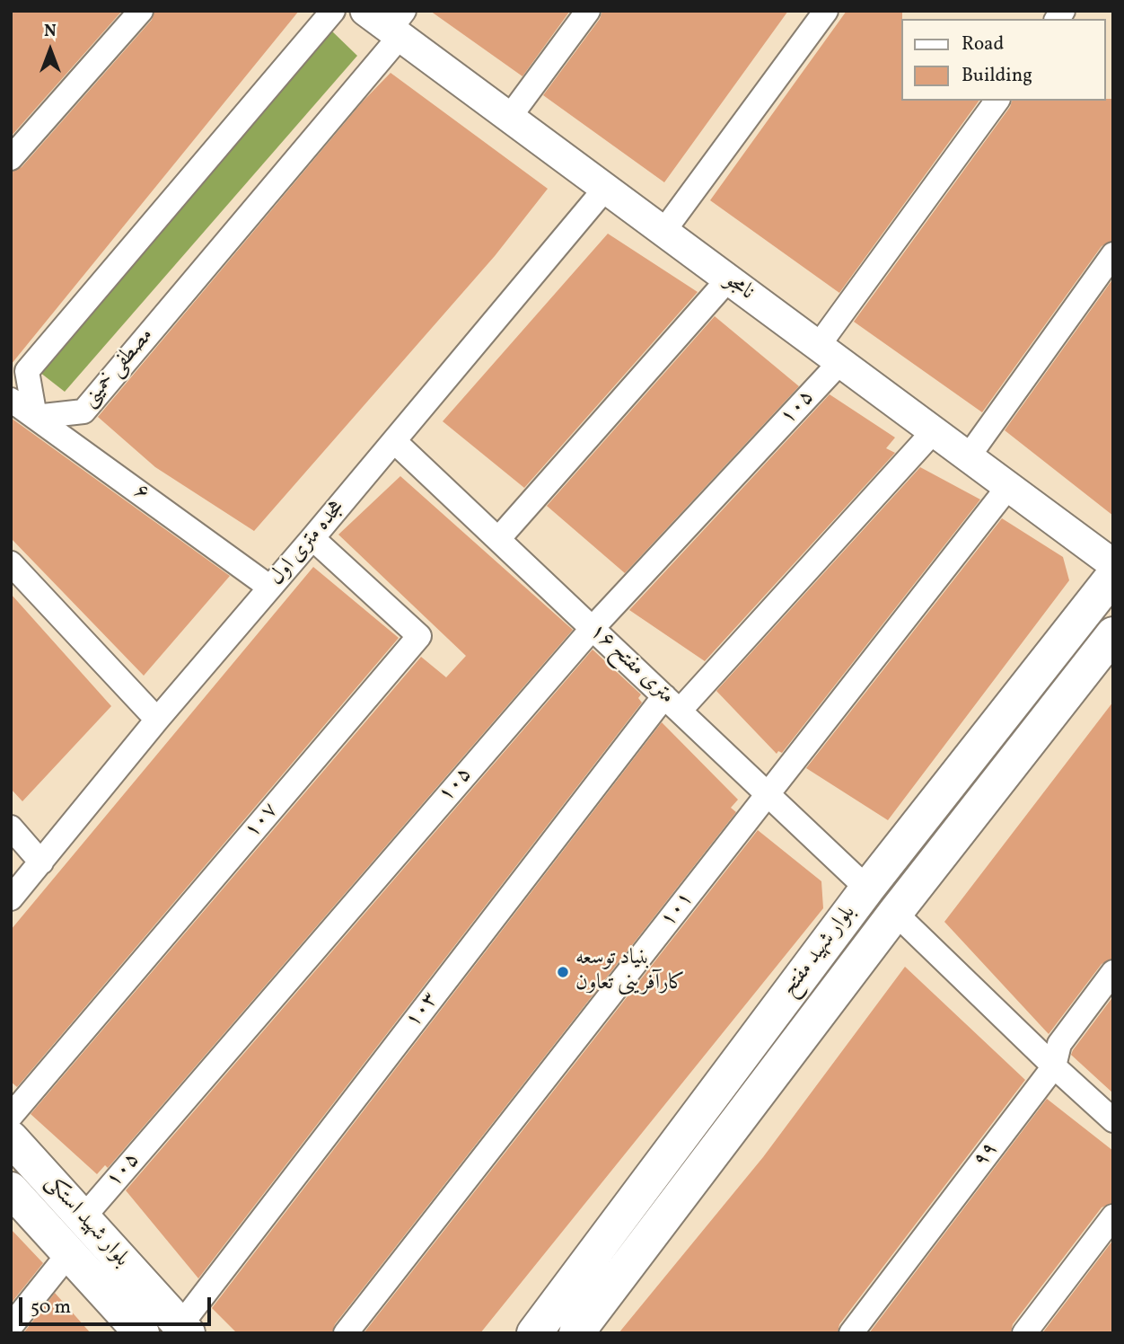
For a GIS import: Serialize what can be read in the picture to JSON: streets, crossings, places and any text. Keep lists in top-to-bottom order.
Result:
{
  "streets": {
    "main road": ["بلوار شهید مفتح", "بلوار شهید استکی"],
    "street": [
      "نامجو",
      "مصطفی خمینی",
      "۱۰۵",
      "۶",
      "هجده متری اول",
      "۱۶ متری مفتح",
      "۱۰۷",
      "۱۰۱",
      "۱۰۳",
      "۹۹"
    ]
  },
  "crossings": [
    ["نامجو", "مصطفی خمینی"],
    ["نامجو", "۱۰۵"],
    ["نامجو", "هجده متری اول"],
    ["نامجو", "۱۰۱"],
    ["نامجو", "۱۰۳"],
    ["مصطفی خمینی", "۶"],
    ["۱۰۵", "۱۶ متری مفتح"],
    ["۱۰۵", "بلوار شهید استکی"],
    ["۶", "هجده متری اول"],
    ["هجده متری اول", "۱۶ متری مفتح"],
    ["هجده متری اول", "۱۰۷"],
    ["۱۶ متری مفتح", "۱۰۱"],
    ["۱۶ متری مفتح", "بلوار شهید مفتح"],
    ["۱۶ متری مفتح", "۱۰۳"],
    ["۱۰۳", "بلوار شهید استکی"]
  ],
  "places": ["بنیاد توسعه کارآفرینی تعاون"],
  "legend": ["Road", "Building"],
  "scale_bar": "50 m",
  "north": "top"
}
